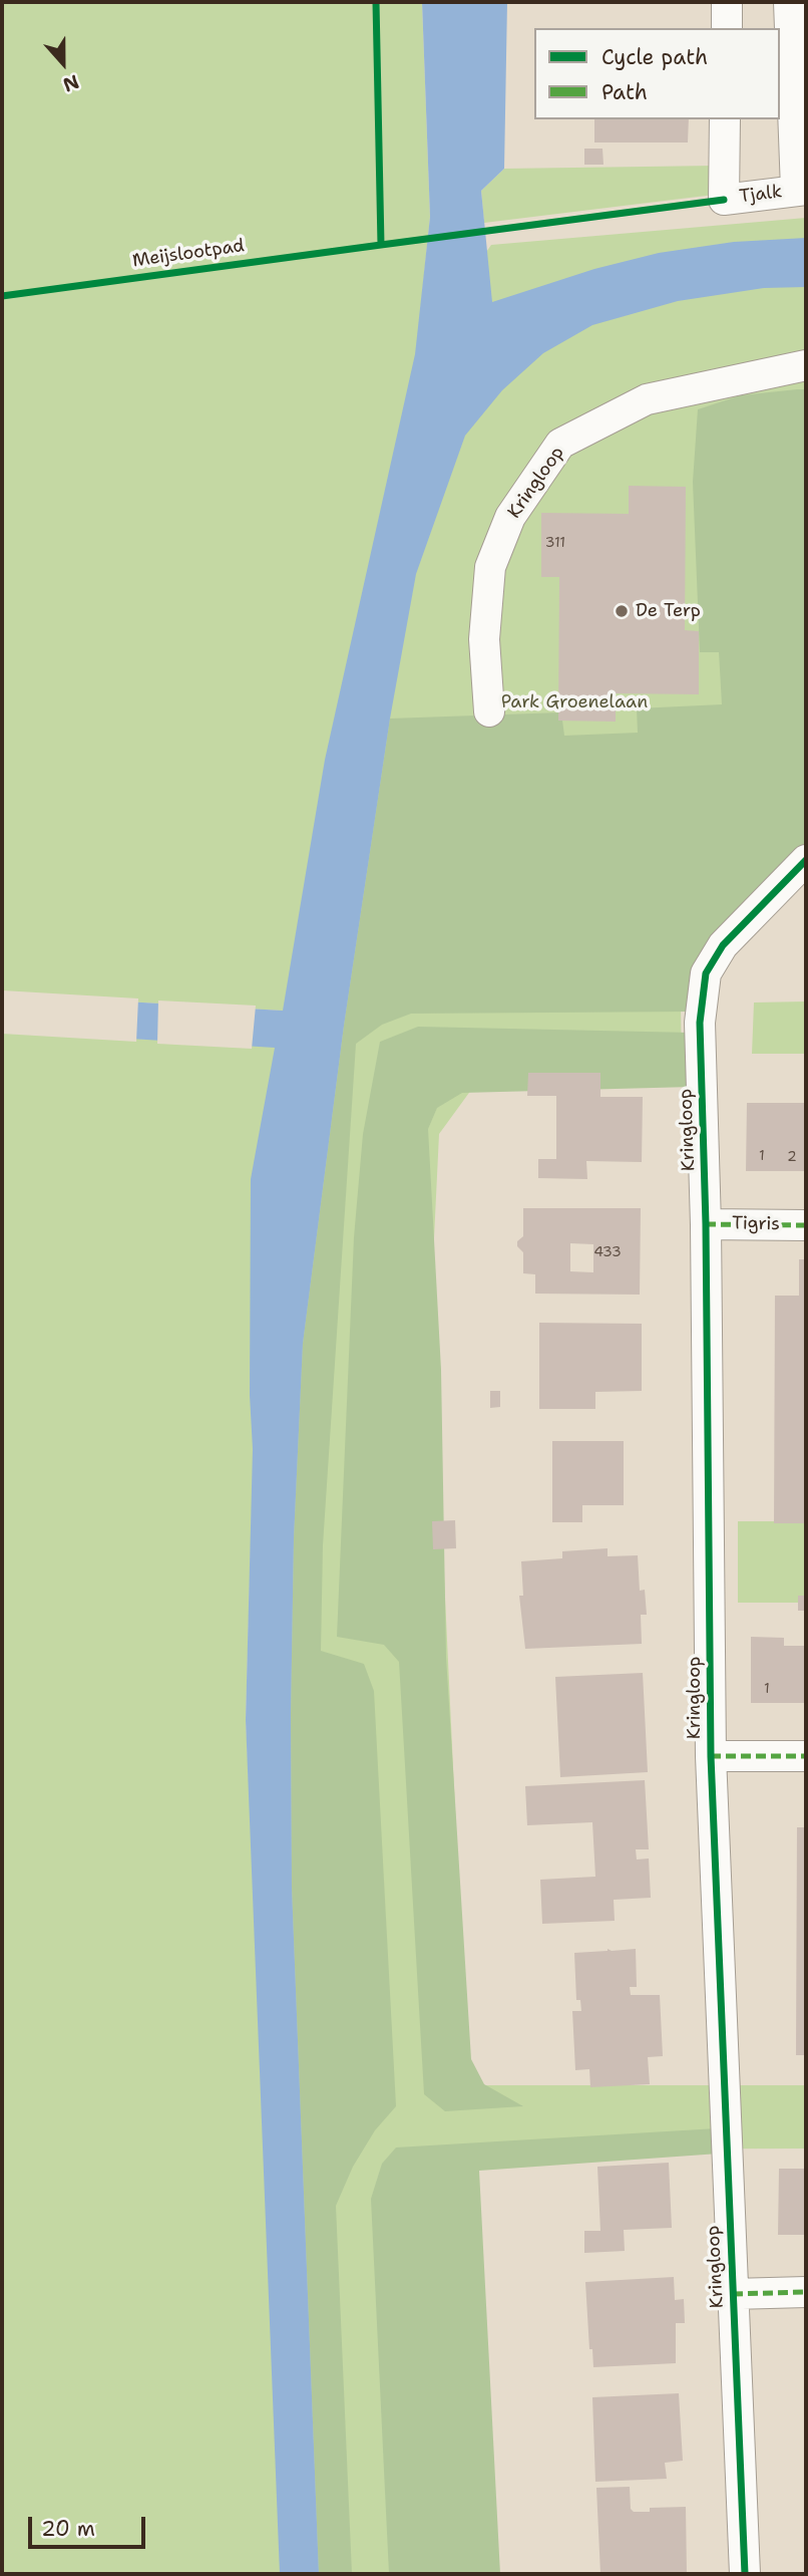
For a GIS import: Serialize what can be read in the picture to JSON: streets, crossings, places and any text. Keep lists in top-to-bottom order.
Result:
{
  "streets": {
    "street": ["Tjalk", "Kringloop", "Tigris"],
    "cycle path": ["Meijslootpad"]
  },
  "crossings": [
    ["Kringloop", "Tigris"]
  ],
  "parks": ["Park Groenelaan"],
  "places": ["De Terp"],
  "house_numbers": [
    "311",
    "1",
    "2",
    "433",
    "1"
  ],
  "legend": ["Cycle path", "Path"],
  "scale_bar": "20 m",
  "north": "bottom"
}
